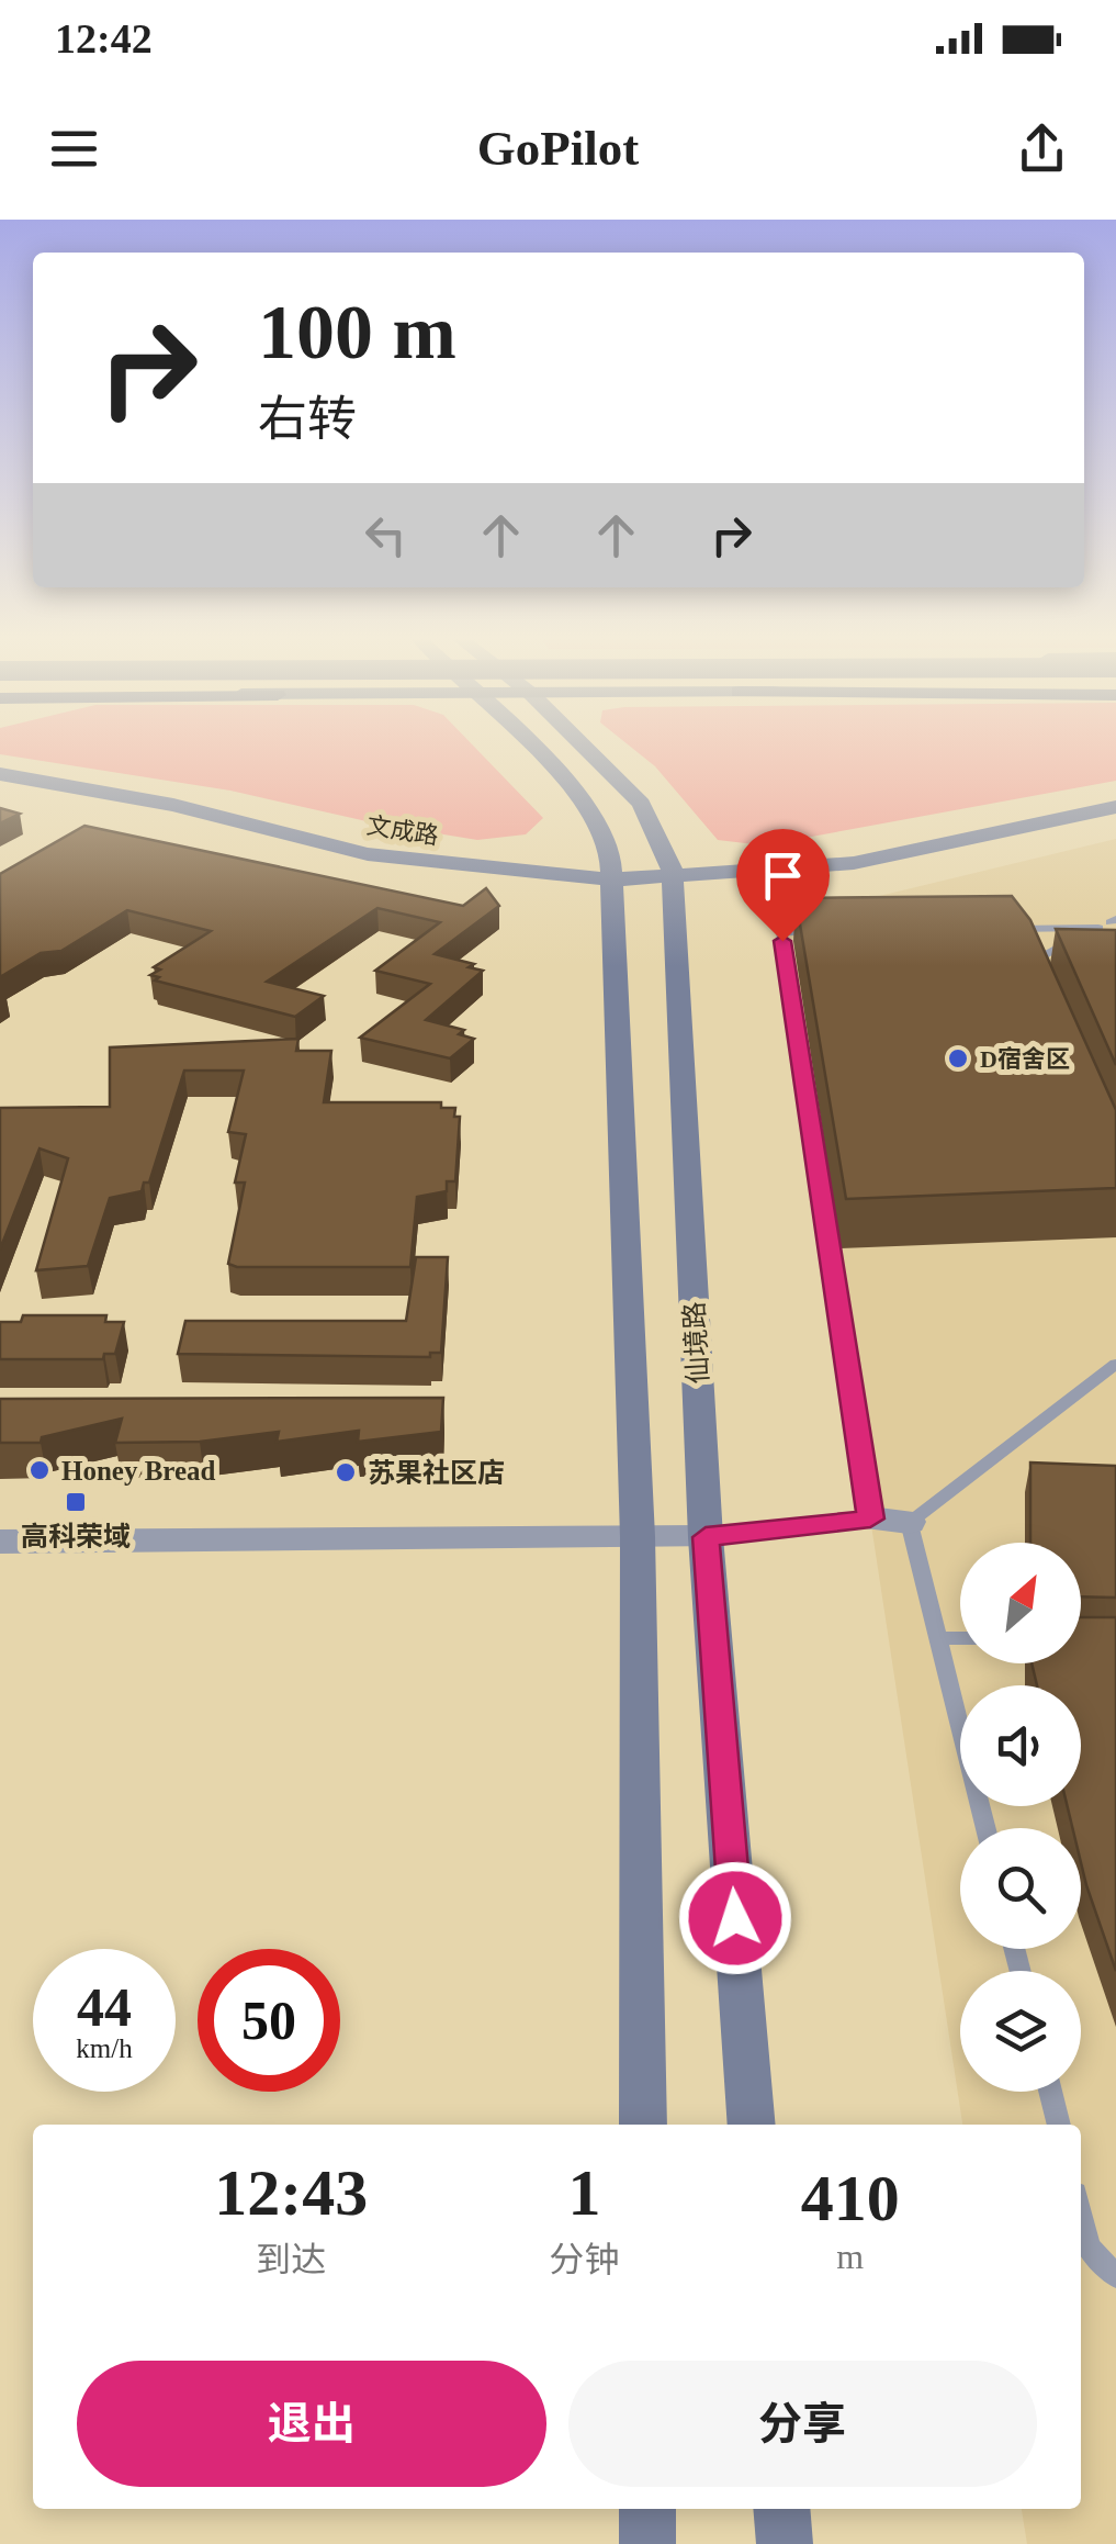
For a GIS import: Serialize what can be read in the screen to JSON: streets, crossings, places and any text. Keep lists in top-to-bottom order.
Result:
{
  "streets": {
    "main road": ["文成路", "仙境路"]
  },
  "crossings": [
    ["文成路", "仙境路"]
  ],
  "places": {
    "other": ["D宿舍区", "Honey Bread", "苏果社区店"],
    "transit": ["高科荣域"]
  },
  "north": "top right",
  "page": {
    "status": "12:42",
    "header": "GoPilot",
    "turn": ["100 m", "右转"],
    "speed": "44 km/h",
    "limit": "50",
    "eta": [
      "12:43",
      "到达",
      "1",
      "分钟",
      "410",
      "m"
    ],
    "buttons": ["退出", "分享"]
  }
}
